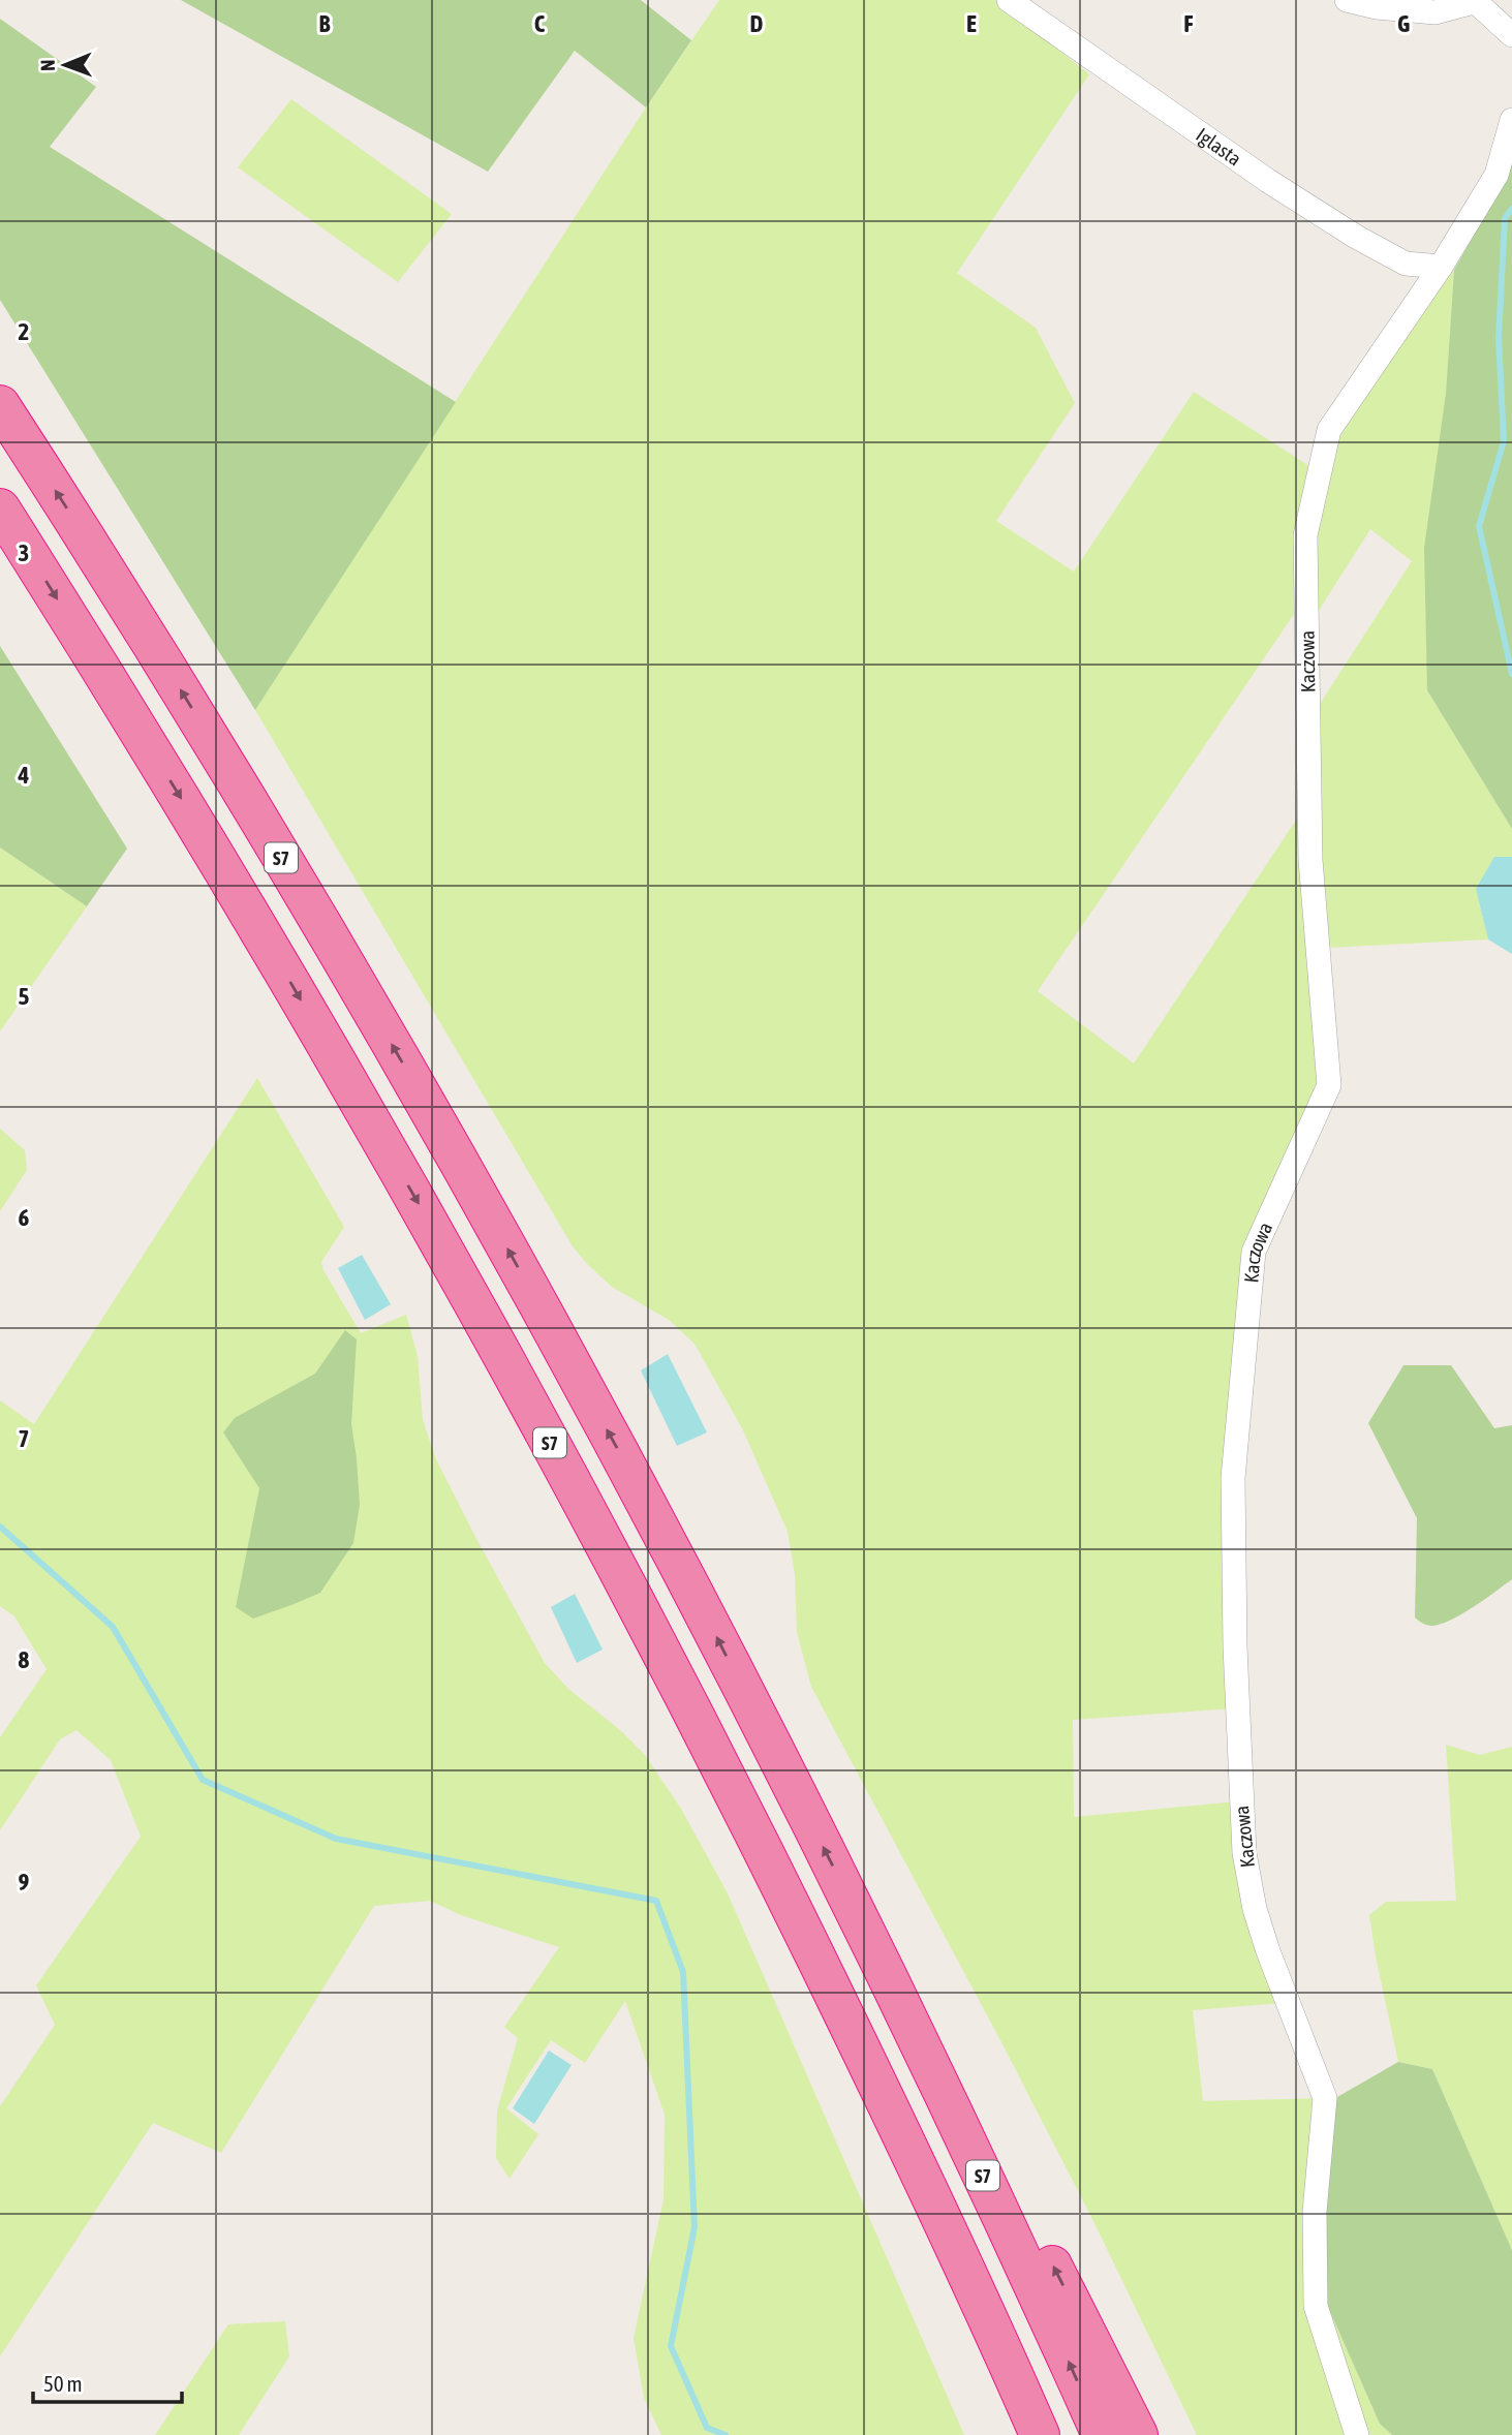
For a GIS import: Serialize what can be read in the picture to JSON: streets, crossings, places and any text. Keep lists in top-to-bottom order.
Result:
{
  "streets": {
    "highway": ["S7"],
    "street": ["Iglasta", "Kaczowa"]
  },
  "crossings": [
    ["Iglasta", "Kaczowa"]
  ],
  "scale_bar": "50 m",
  "north": "left",
  "grid": {
    "columns": [
      "B",
      "C",
      "D",
      "E",
      "F",
      "G"
    ],
    "rows": [
      "2",
      "3",
      "4",
      "5",
      "6",
      "7",
      "8",
      "9"
    ]
  }
}
